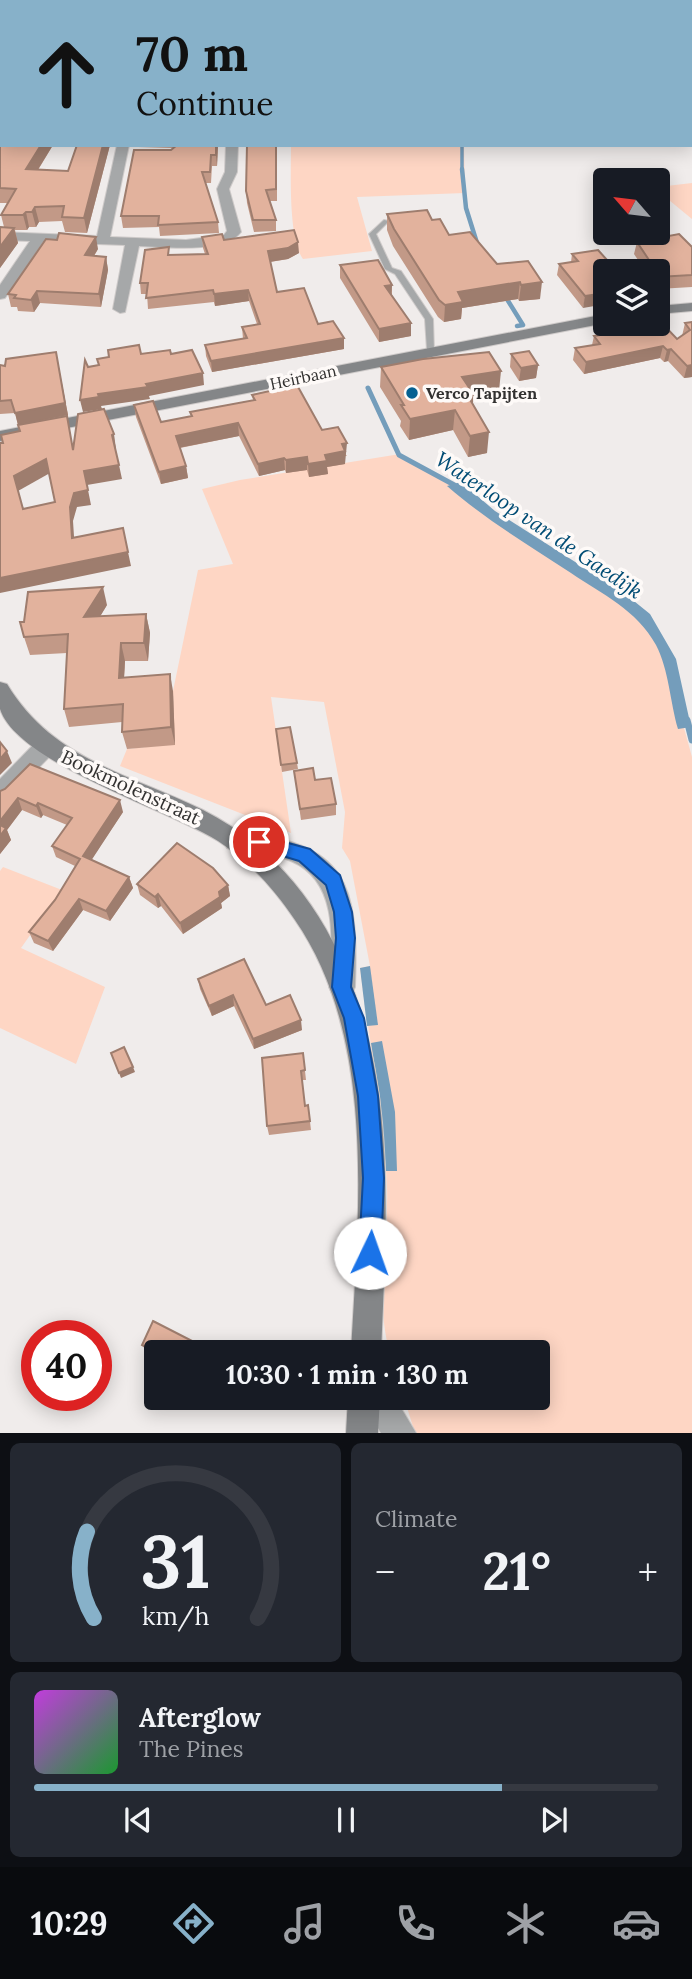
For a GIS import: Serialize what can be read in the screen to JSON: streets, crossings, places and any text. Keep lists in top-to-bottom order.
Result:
{
  "streets": {
    "main road": ["Heirbaan", "Bookmolenstraat"]
  },
  "water": ["Waterloop van de Gaedijk"],
  "places": ["Verco Tapijten"],
  "north": "top left",
  "page": {
    "turn": ["70 m", "Continue"],
    "limit": "40",
    "trip": "10:30 · 1 min · 130 m",
    "tile": "Climate",
    "heat": ["−", "21°", "+"],
    "song": ["Afterglow", "The Pines"],
    "tabs": "10:29",
    "gauge": ["31", "km/h"]
  }
}
